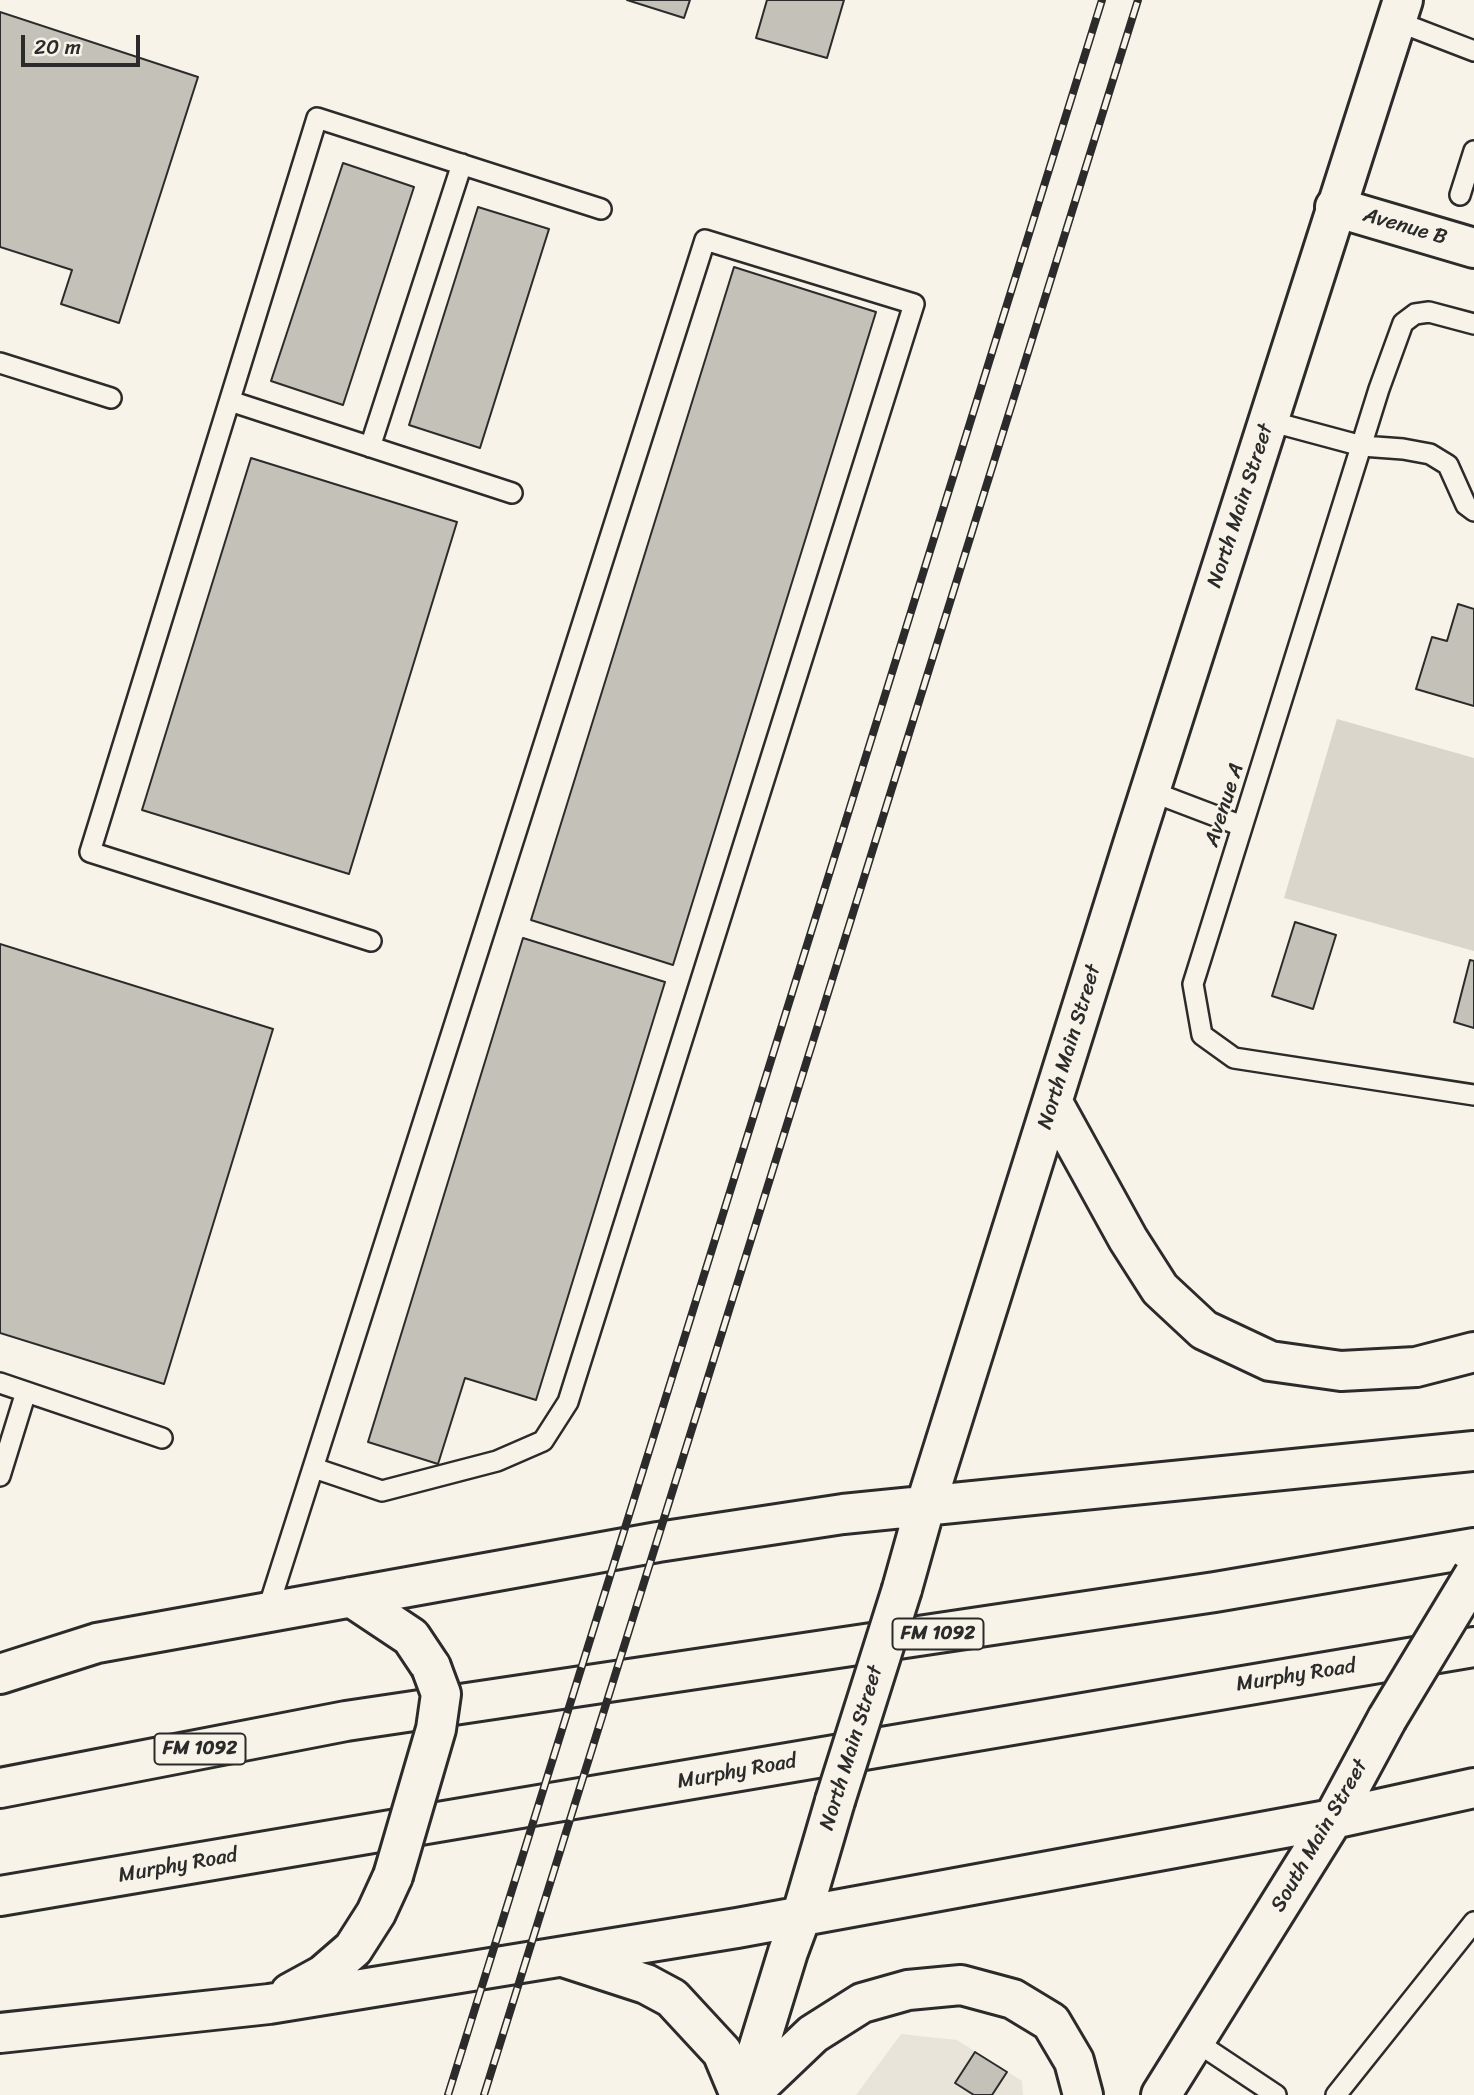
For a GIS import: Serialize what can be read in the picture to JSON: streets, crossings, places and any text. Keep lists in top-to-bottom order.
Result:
{
  "streets": {
    "main road": [
      "Avenue B",
      "North Main Street",
      "FM 1092",
      "Murphy Road",
      "South Main Street"
    ],
    "lane": ["Avenue A"]
  },
  "crossings": [
    ["Avenue B", "North Main Street"]
  ],
  "scale_bar": "20 m"
}
